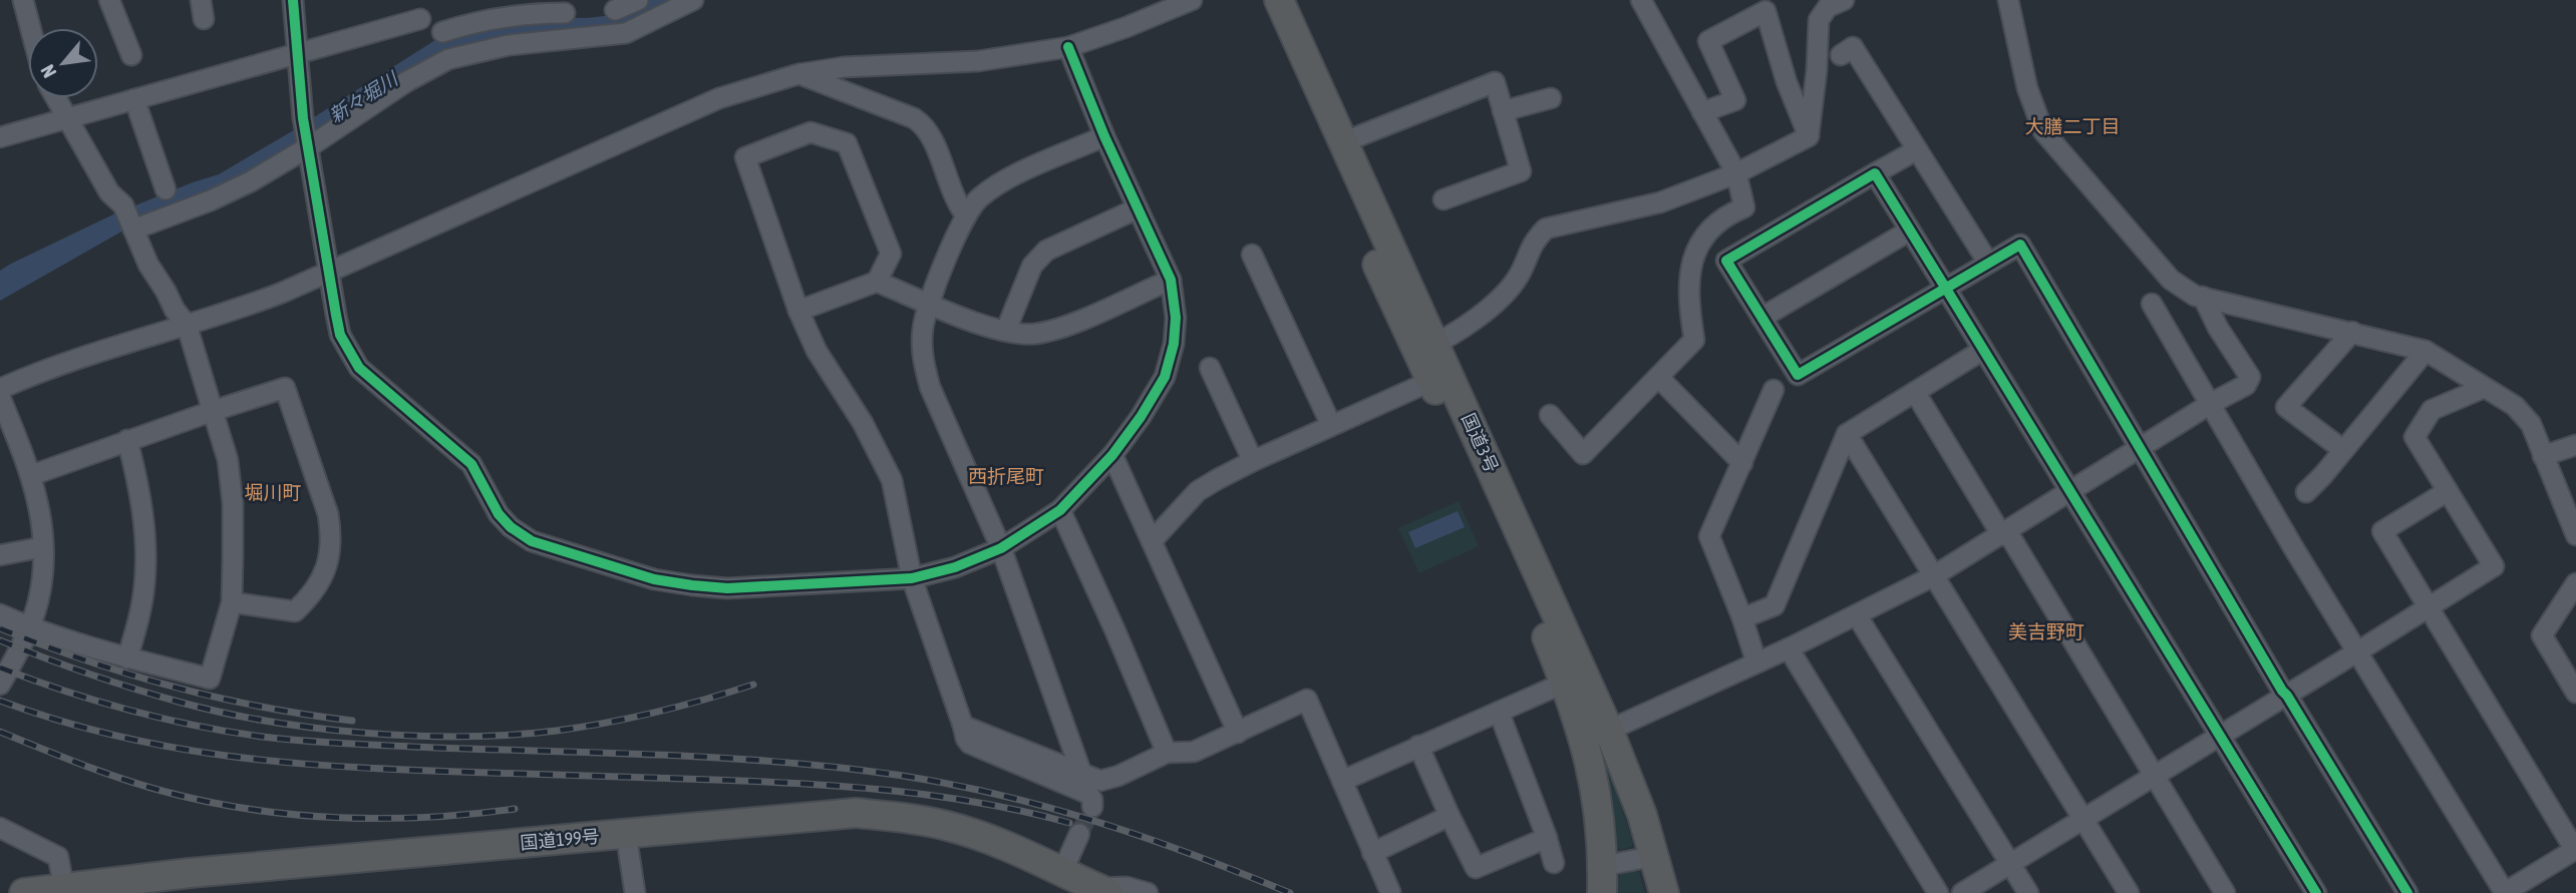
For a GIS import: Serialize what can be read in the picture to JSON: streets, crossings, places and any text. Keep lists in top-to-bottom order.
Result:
{
  "streets": {
    "highway": ["国道3号", "国道199号"]
  },
  "districts": [
    "大膳二丁目",
    "西折尾町",
    "堀川町",
    "美吉野町"
  ],
  "water": ["新々堀川"],
  "north": "bottom left"
}
